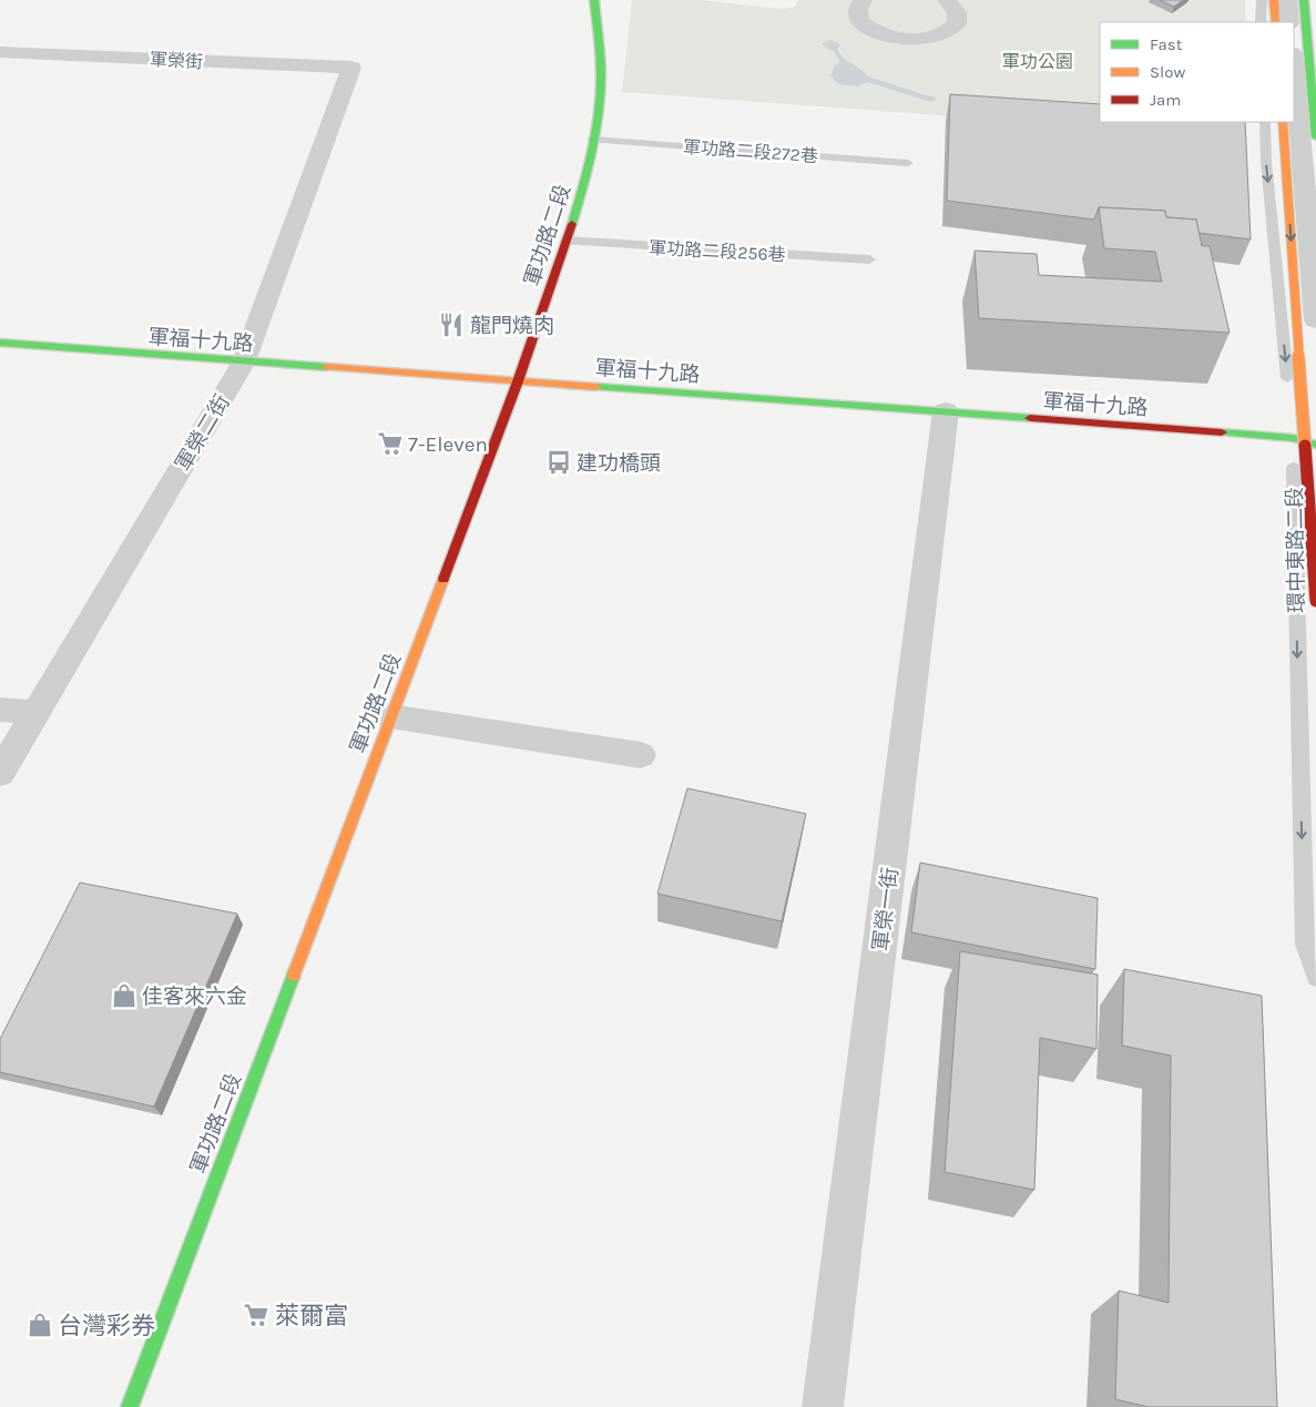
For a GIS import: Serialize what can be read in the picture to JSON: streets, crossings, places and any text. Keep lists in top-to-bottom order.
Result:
{
  "streets": {
    "main road": ["軍功路二段", "軍福十九路"],
    "street": ["軍榮街", "軍榮二街", "軍榮一街"],
    "lane": ["軍功路二段272巷", "軍功路二段256巷", "環中東路二段"]
  },
  "crossings": [
    ["軍榮街", "軍榮二街"],
    ["軍功路二段272巷", "軍功路二段"],
    ["軍功路二段", "軍功路二段256巷"],
    ["軍功路二段", "軍福十九路"],
    ["軍福十九路", "軍榮二街"],
    ["軍福十九路", "環中東路二段"],
    ["軍福十九路", "軍榮一街"]
  ],
  "one_way": ["環中東路二段"],
  "parks": ["軍功公園"],
  "places": {
    "restaurant": ["龍門燒肉"],
    "supermarket": ["7-Eleven", "萊爾富"],
    "bus stop": ["建功橋頭"],
    "shop": ["佳客來六金", "台灣彩券"]
  },
  "legend": ["Fast", "Slow", "Jam"]
}
